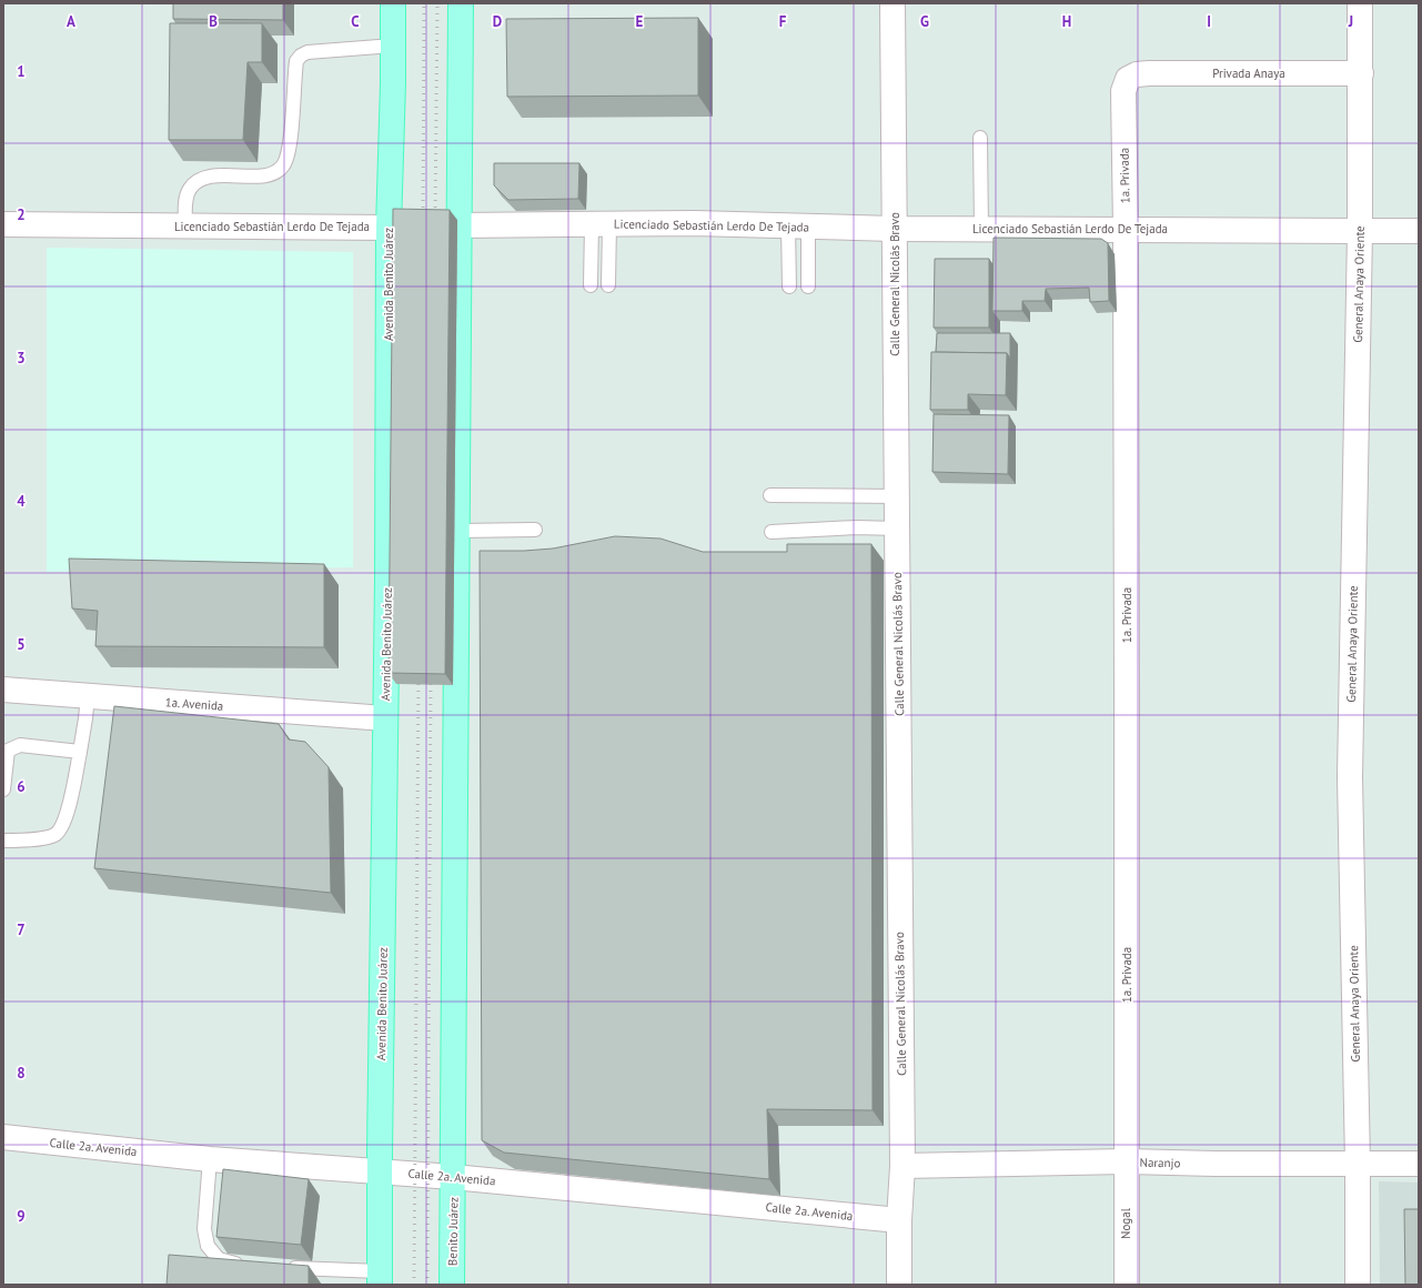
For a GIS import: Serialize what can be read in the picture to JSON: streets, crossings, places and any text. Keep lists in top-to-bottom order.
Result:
{
  "streets": {
    "main road": ["Avenida Benito Juárez", "Benito Juárez"],
    "street": [
      "Privada Anaya",
      "1a. Privada",
      "Licenciado Sebastián Lerdo De Tejada",
      "Calle General Nicolás Bravo",
      "General Anaya Oriente",
      "1a. Avenida",
      "Calle 2a. Avenida",
      "Naranjo",
      "Nogal"
    ]
  },
  "crossings": [
    ["Privada Anaya", "1a. Privada"],
    ["Privada Anaya", "General Anaya Oriente"],
    ["1a. Privada", "Licenciado Sebastián Lerdo De Tejada"],
    ["1a. Privada", "Naranjo"],
    ["1a. Privada", "Nogal"],
    ["Licenciado Sebastián Lerdo De Tejada", "Avenida Benito Juárez"],
    ["Licenciado Sebastián Lerdo De Tejada", "Calle General Nicolás Bravo"],
    ["Licenciado Sebastián Lerdo De Tejada", "General Anaya Oriente"],
    ["Avenida Benito Juárez", "1a. Avenida"],
    ["Avenida Benito Juárez", "Calle 2a. Avenida"],
    ["Calle General Nicolás Bravo", "Calle 2a. Avenida"],
    ["Calle General Nicolás Bravo", "Naranjo"],
    ["General Anaya Oriente", "Naranjo"],
    ["Calle 2a. Avenida", "Benito Juárez"],
    ["Naranjo", "Nogal"]
  ],
  "grid": {
    "columns": [
      "A",
      "B",
      "C",
      "D",
      "E",
      "F",
      "G",
      "H",
      "I",
      "J"
    ],
    "rows": [
      "1",
      "2",
      "3",
      "4",
      "5",
      "6",
      "7",
      "8",
      "9"
    ]
  }
}
